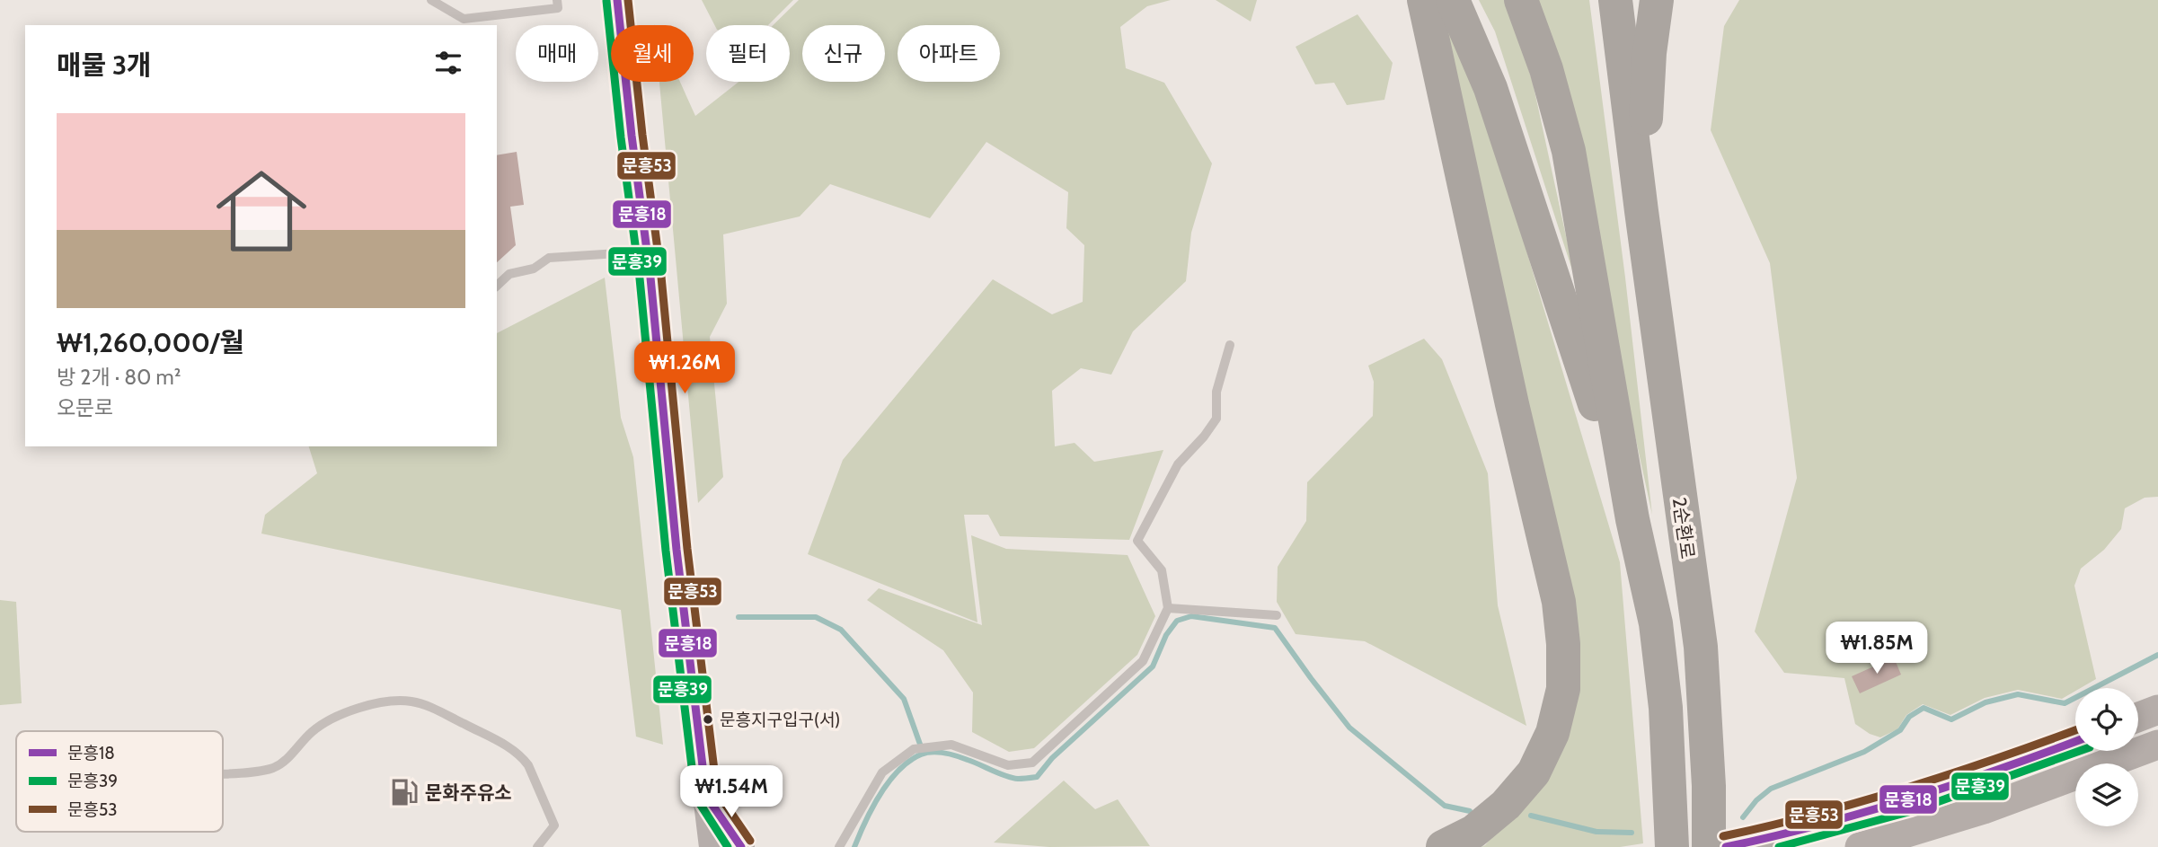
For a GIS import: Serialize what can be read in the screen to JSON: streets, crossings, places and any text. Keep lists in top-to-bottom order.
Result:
{
  "streets": {
    "highway": ["2순환로"]
  },
  "places": {
    "other": ["문흥지구입구(서)"],
    "fuel station": ["문화주유소"]
  },
  "lines": ["transit line 문흥18", "transit line 문흥53", "transit line 문흥39"],
  "legend": ["문흥18", "문흥39", "문흥53"],
  "page": {
    "chip": [
      "매매",
      "월세",
      "필터",
      "신규",
      "아파트"
    ],
    "heading": "매물 3개",
    "list": [
      {
        "name": "₩1,260,000/월",
        "note": "방 2개 · 80 m² · 오문로"
      }
    ],
    "price": ["₩1.26M", "₩1.85M", "₩1.54M"]
  }
}
